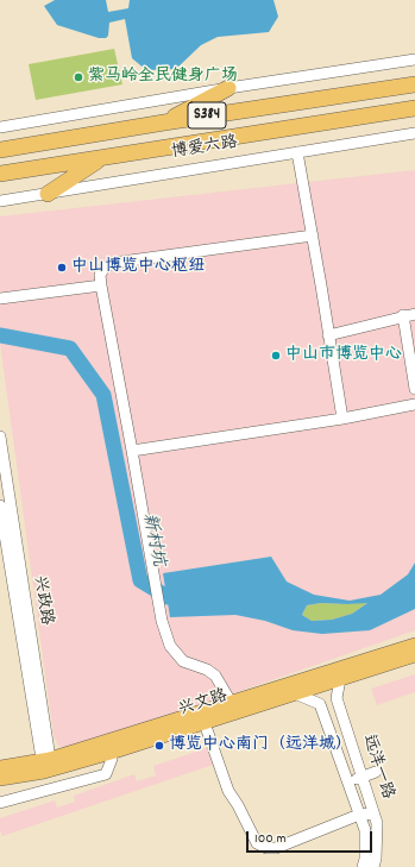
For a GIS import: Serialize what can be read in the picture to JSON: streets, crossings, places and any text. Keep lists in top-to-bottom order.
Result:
{
  "streets": {
    "highway": ["S384", "博爱六路"],
    "main road": ["兴文路"],
    "street": ["兴政路", "远洋一路"]
  },
  "crossings": [
    ["兴政路", "兴文路"],
    ["兴文路", "远洋一路"]
  ],
  "water": ["新村坑"],
  "places": [
    "紫马岭全民健身广场",
    "中山博览中心枢纽",
    "中山市博览中心",
    "博览中心南门（远洋城）"
  ],
  "scale_bar": "100 m"
}
